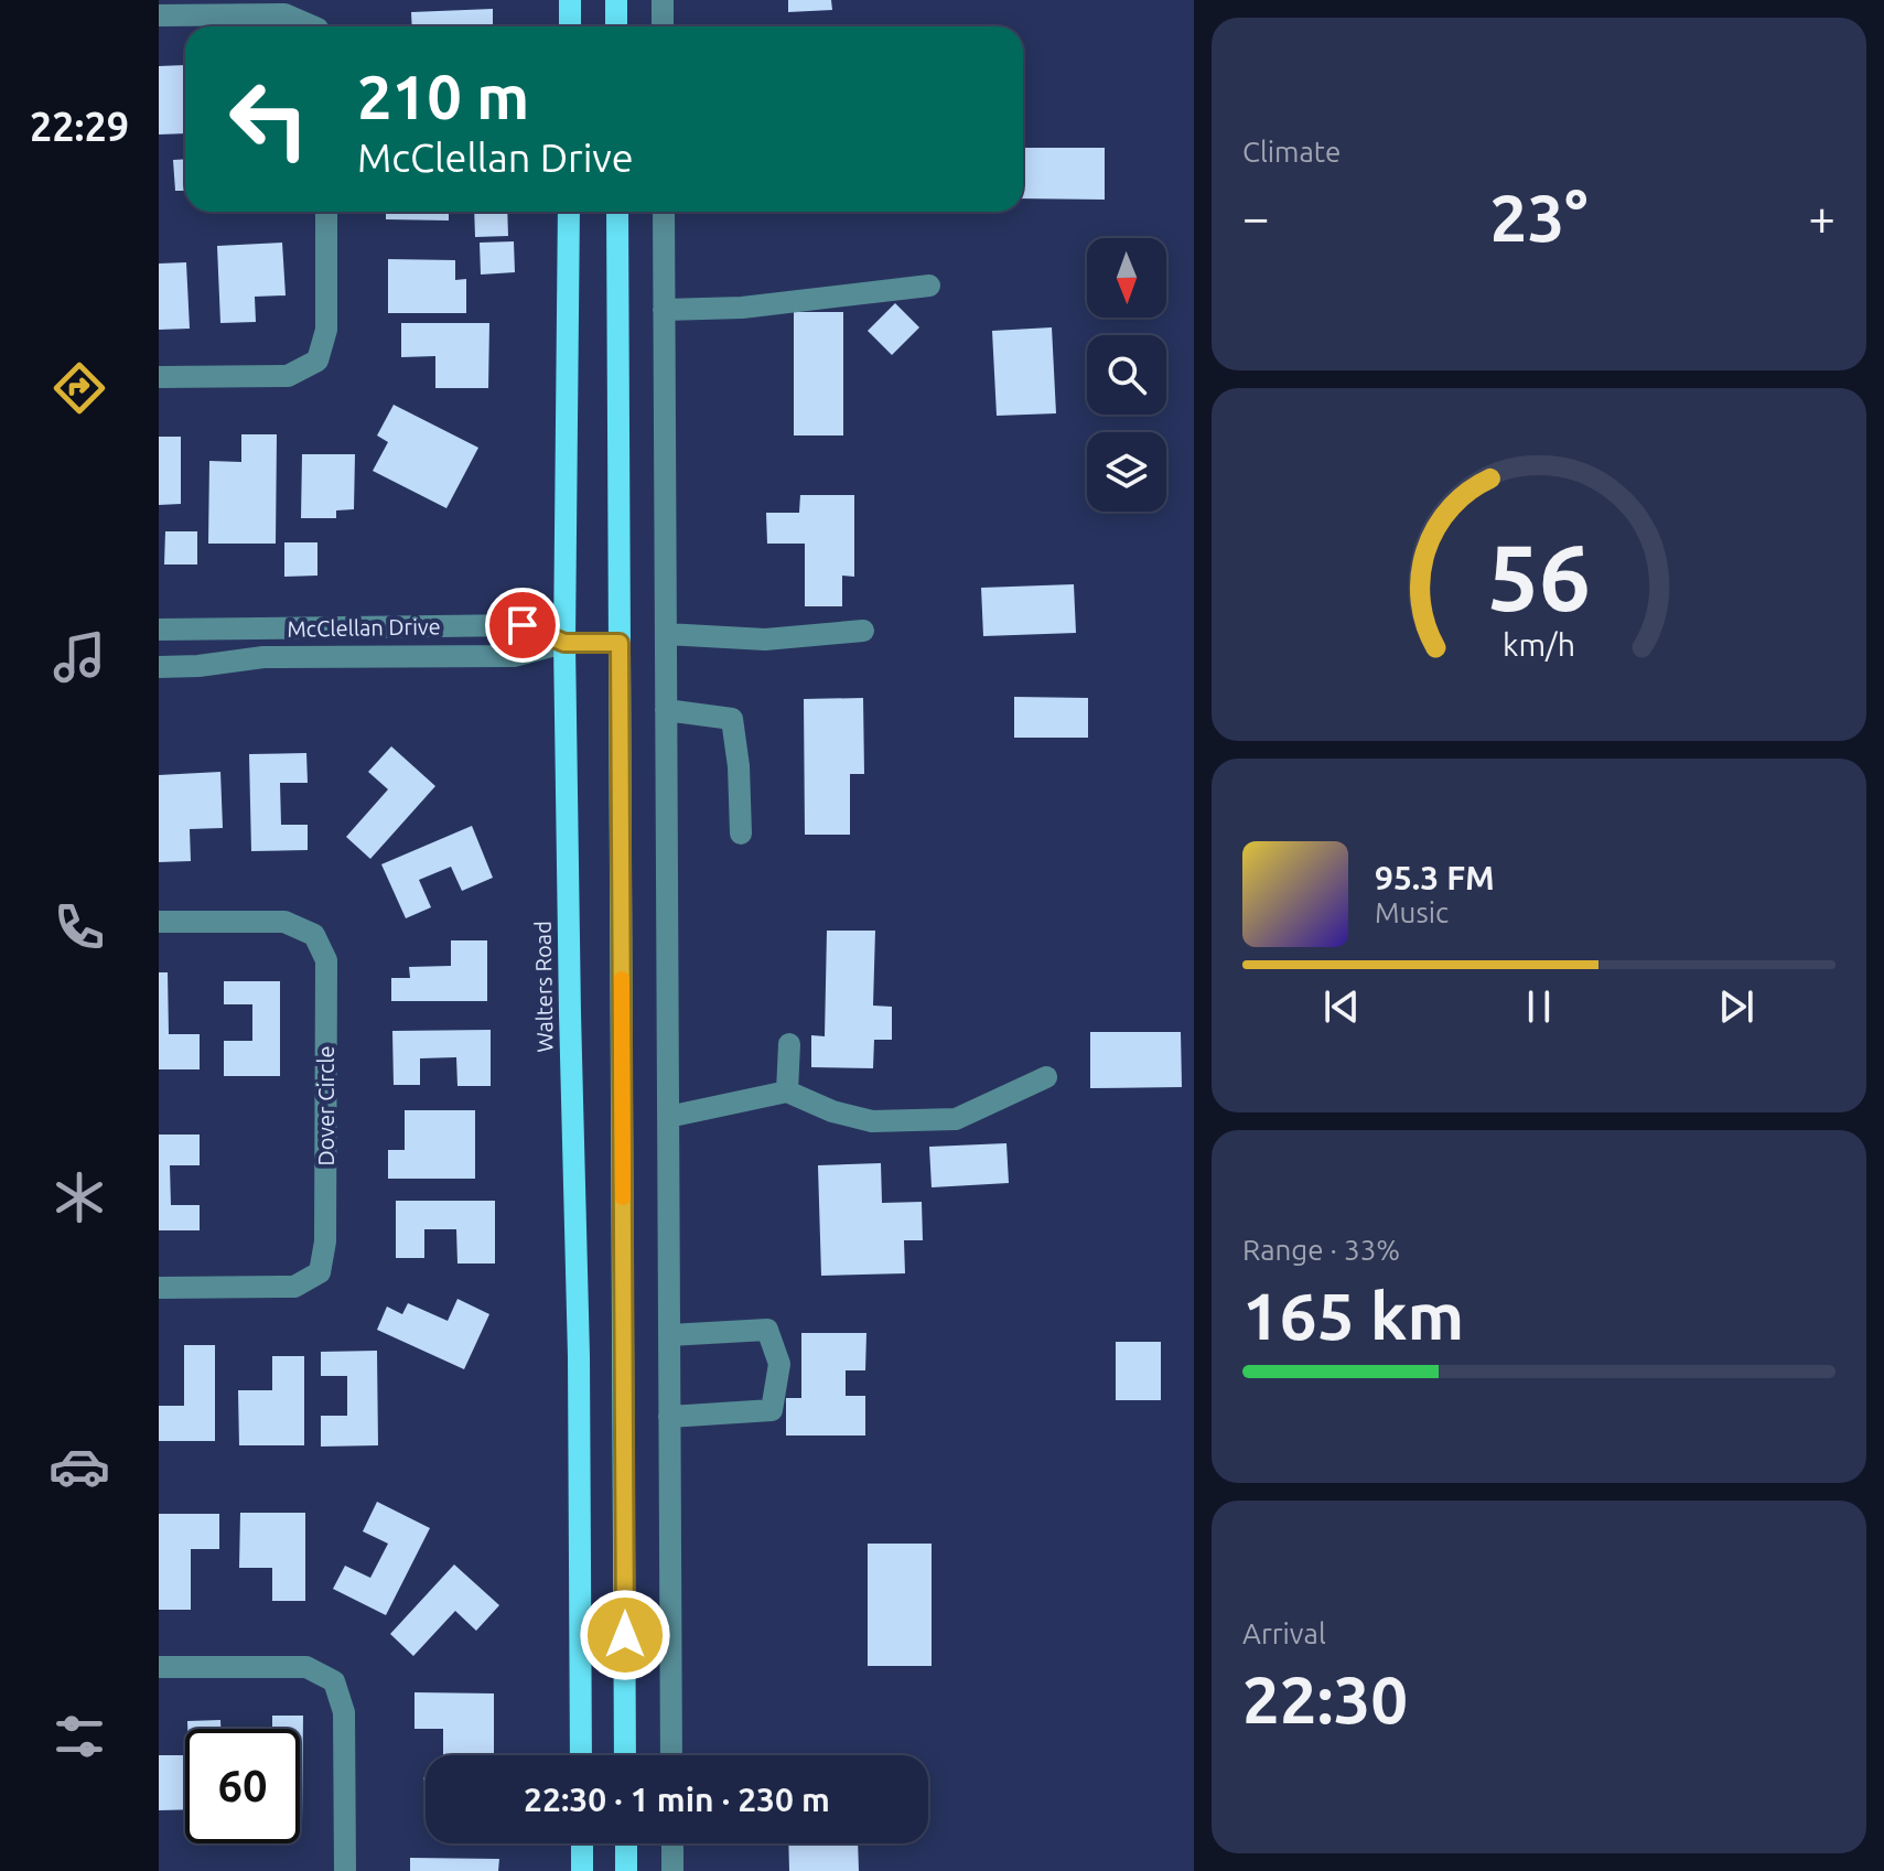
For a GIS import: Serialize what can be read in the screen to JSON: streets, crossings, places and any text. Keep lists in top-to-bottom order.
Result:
{
  "streets": {
    "main road": ["Walters Road"],
    "street": ["McClellan Drive", "Dover Circle"]
  },
  "crossings": [
    ["McClellan Drive", "Walters Road"]
  ],
  "north": "bottom",
  "page": {
    "tabs": "22:29",
    "tile": [
      "Climate",
      ["Range · 33%", "165 km"],
      ["Arrival", "22:30"]
    ],
    "turn": ["210 m", "McClellan Drive"],
    "heat": ["−", "23°", "+"],
    "song": ["95.3 FM", "Music"],
    "limit": "60",
    "trip": "22:30 · 1 min · 230 m",
    "gauge": ["56", "km/h"]
  }
}
